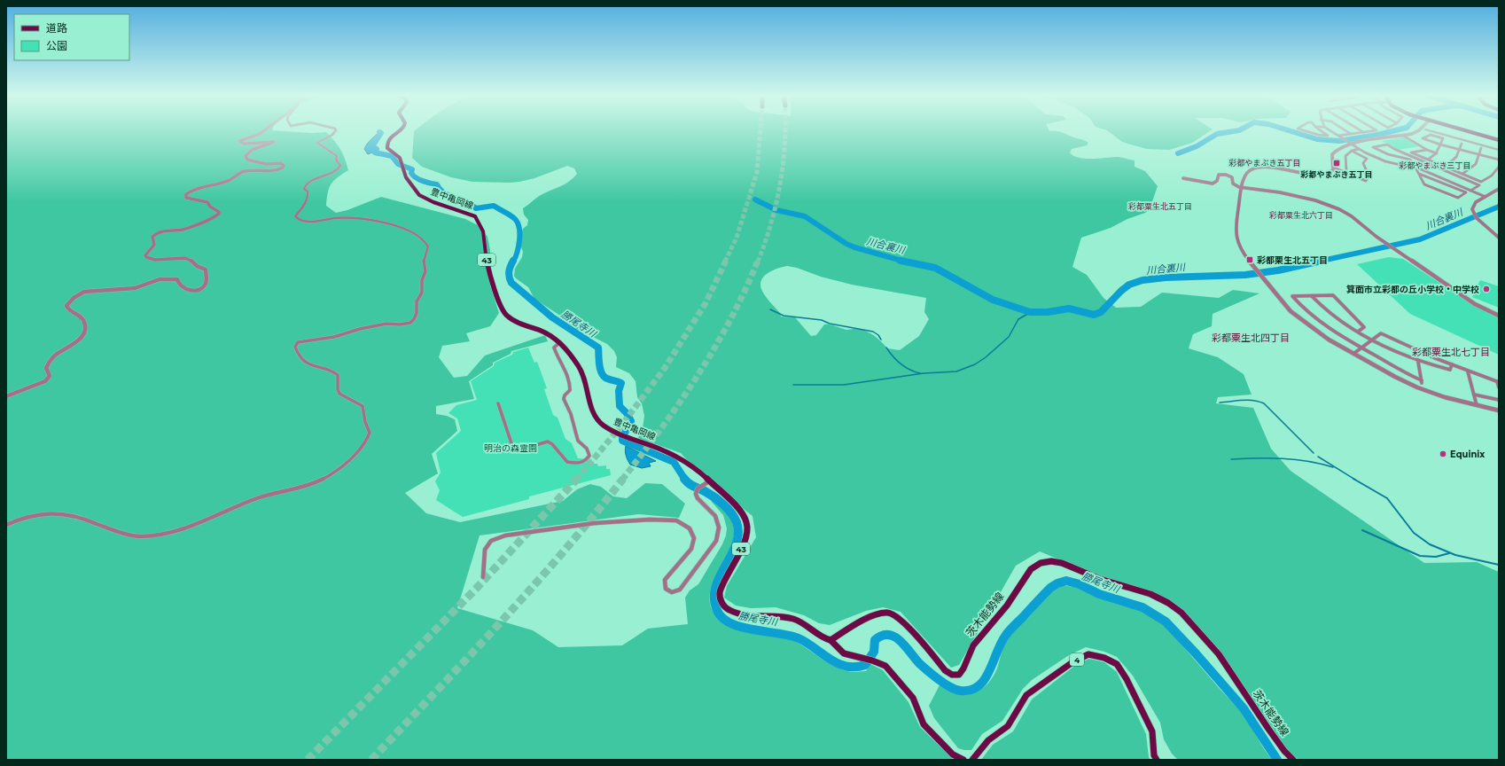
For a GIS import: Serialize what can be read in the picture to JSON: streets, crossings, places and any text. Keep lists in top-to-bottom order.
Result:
{
  "streets": {
    "main road": [
      "豊中亀岡線",
      "43",
      "茨木能勢線",
      "4"
    ]
  },
  "crossings": [
    ["豊中亀岡線", "茨木能勢線"]
  ],
  "districts": [
    "彩都やまぶき五丁目",
    "彩都やまぶき三丁目",
    "彩都粟生北五丁目",
    "彩都粟生北六丁目",
    "彩都粟生北四丁目",
    "彩都粟生北七丁目"
  ],
  "water": ["川合裏川", "勝尾寺川"],
  "parks": ["明治の森霊園"],
  "places": {
    "transit": ["彩都やまぶき五丁目", "彩都栗生北五丁目"],
    "other": ["箕面市立彩都の丘小学校・中学校", "Equinix"]
  },
  "legend": ["道路", "公園"]
}
